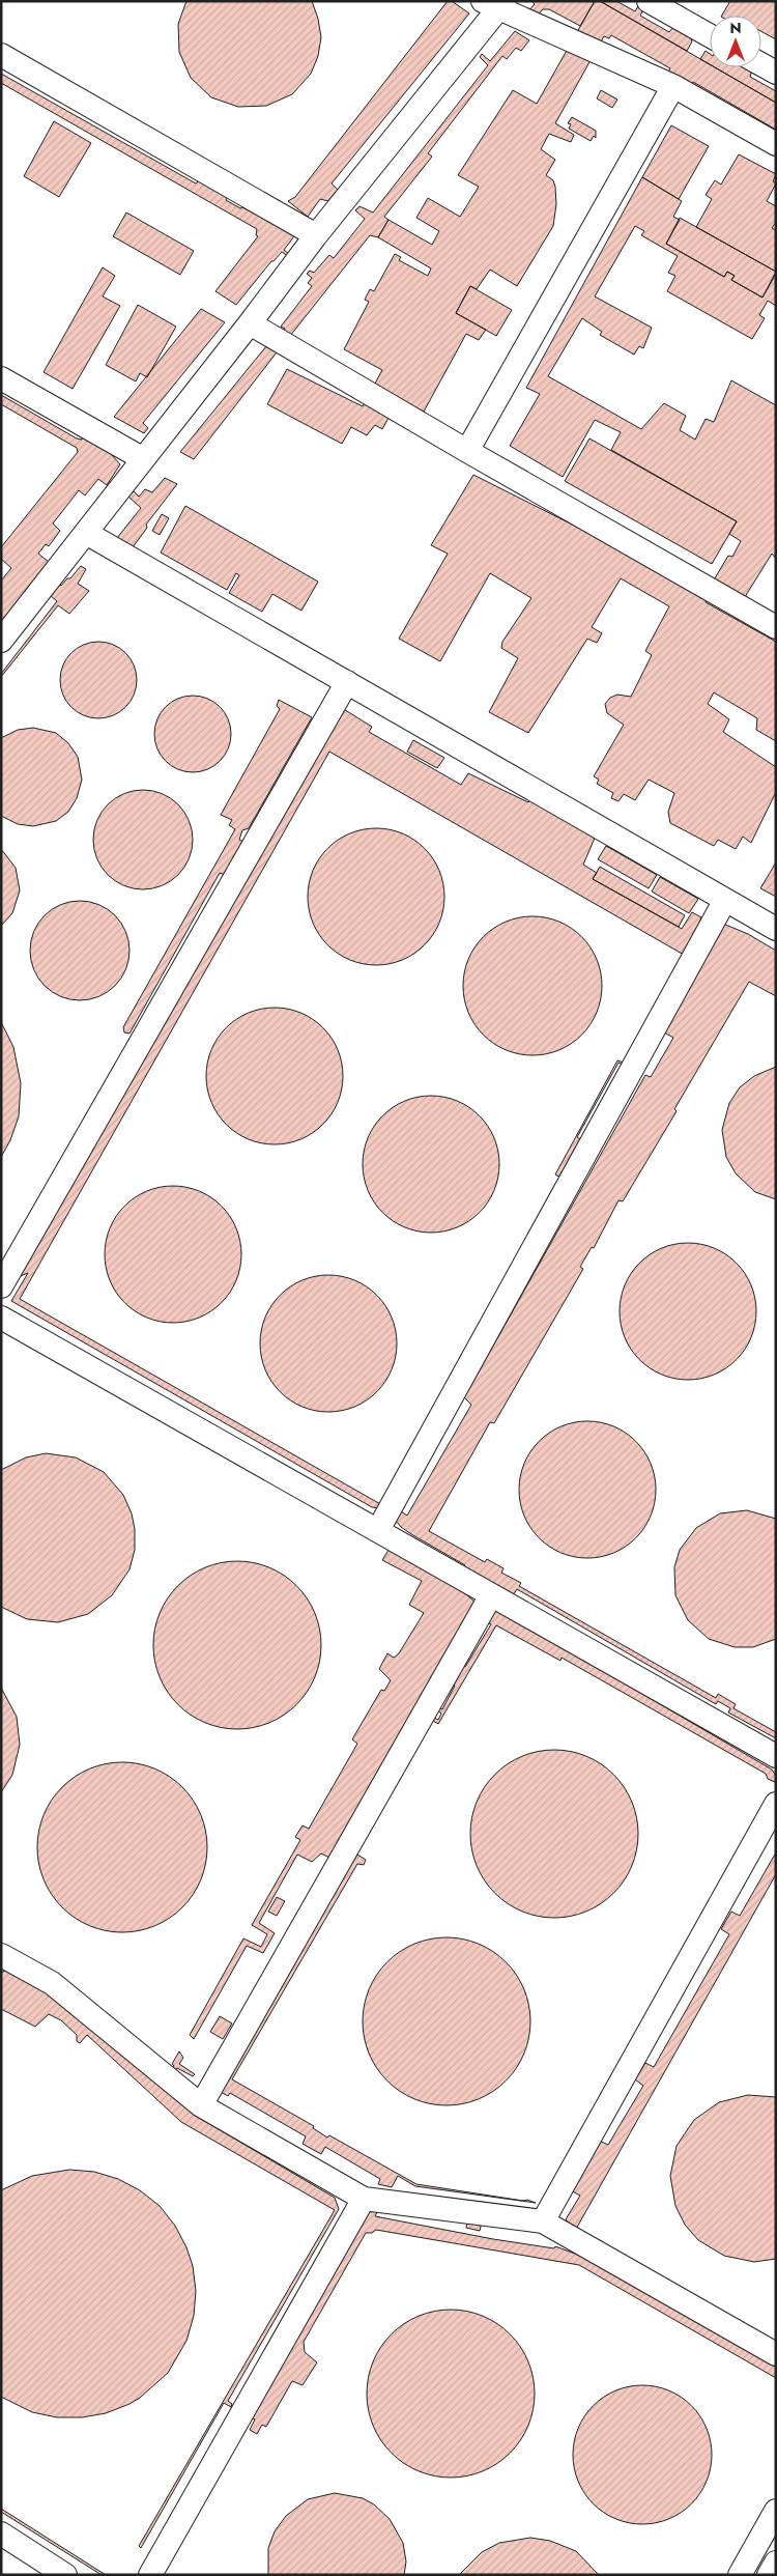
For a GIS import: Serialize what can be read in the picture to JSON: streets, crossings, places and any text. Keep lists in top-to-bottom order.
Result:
{
  "north": "top"
}
